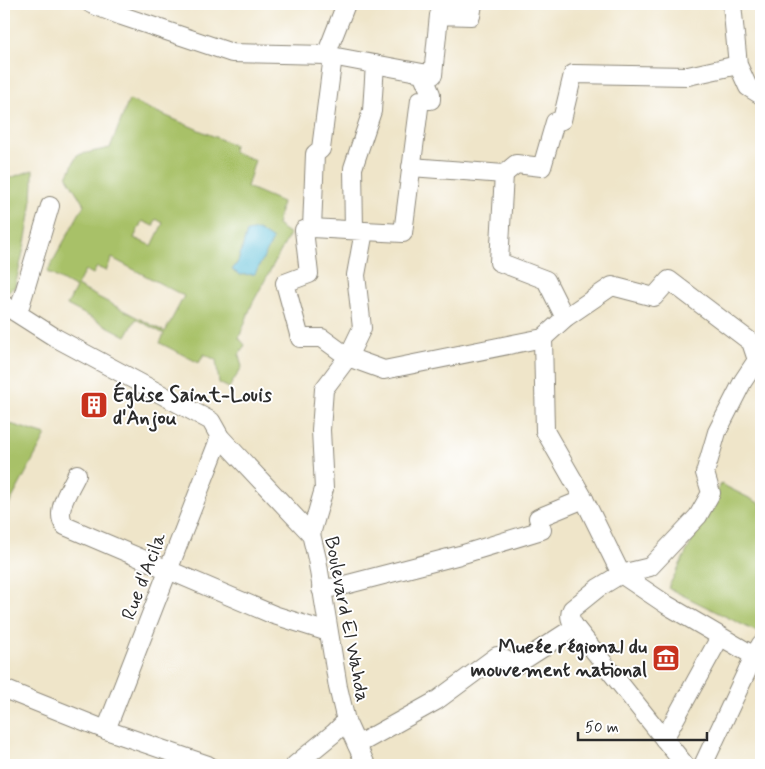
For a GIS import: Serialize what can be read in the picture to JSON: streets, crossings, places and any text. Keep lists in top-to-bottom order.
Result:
{
  "streets": {
    "street": ["Rue d'Acila", "Boulevard El Wahda"]
  },
  "crossings": [
    ["Rue d'Acila", "Boulevard El Wahda"]
  ],
  "places": {
    "building": ["Église Saint-Louis d'Anjou"],
    "museum": ["Mueée régional du mouvement national"]
  },
  "scale_bar": "50 m"
}
